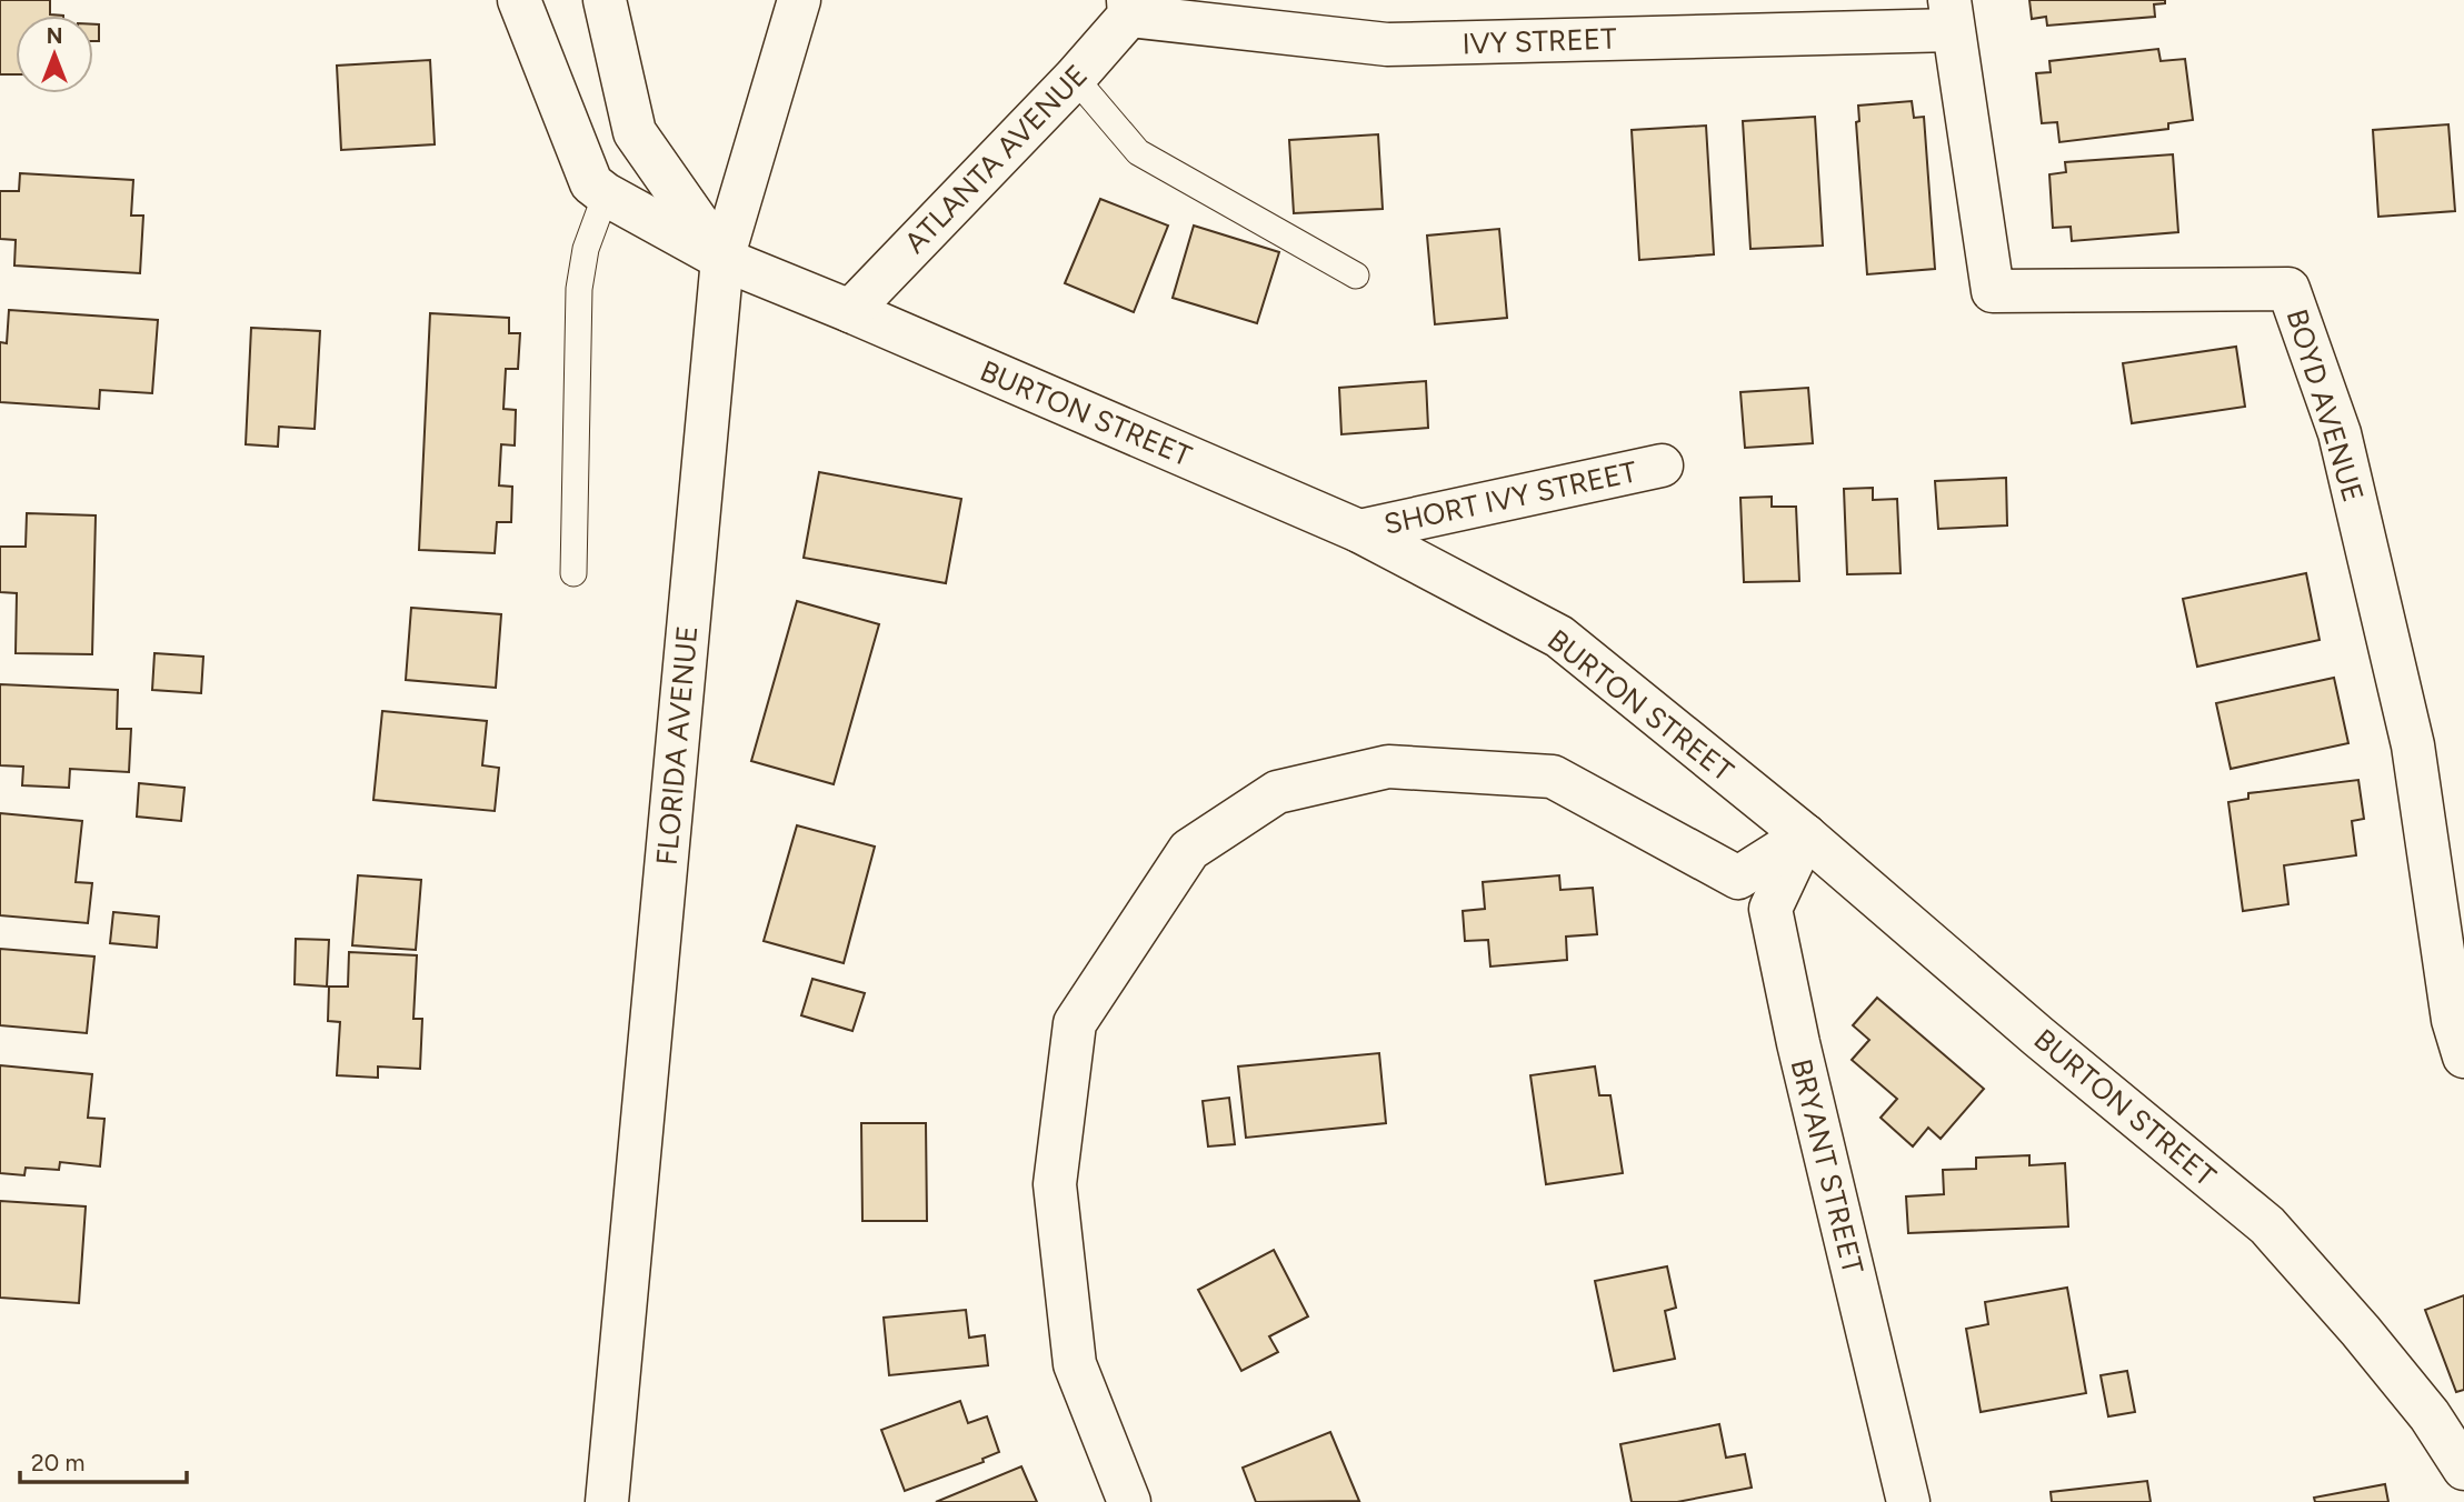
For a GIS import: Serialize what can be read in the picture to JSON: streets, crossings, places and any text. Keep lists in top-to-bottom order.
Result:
{
  "streets": {
    "street": [
      "IVY STREET",
      "ATLANTA AVENUE",
      "BOYD AVENUE",
      "BURTON STREET",
      "SHORT IVY STREET",
      "FLORIDA AVENUE",
      "BRYANT STREET"
    ]
  },
  "crossings": [
    ["IVY STREET", "ATLANTA AVENUE"],
    ["IVY STREET", "BOYD AVENUE"],
    ["ATLANTA AVENUE", "BURTON STREET"],
    ["BURTON STREET", "SHORT IVY STREET"],
    ["BURTON STREET", "FLORIDA AVENUE"],
    ["BURTON STREET", "BRYANT STREET"]
  ],
  "scale_bar": "20 m",
  "north": "top"
}
